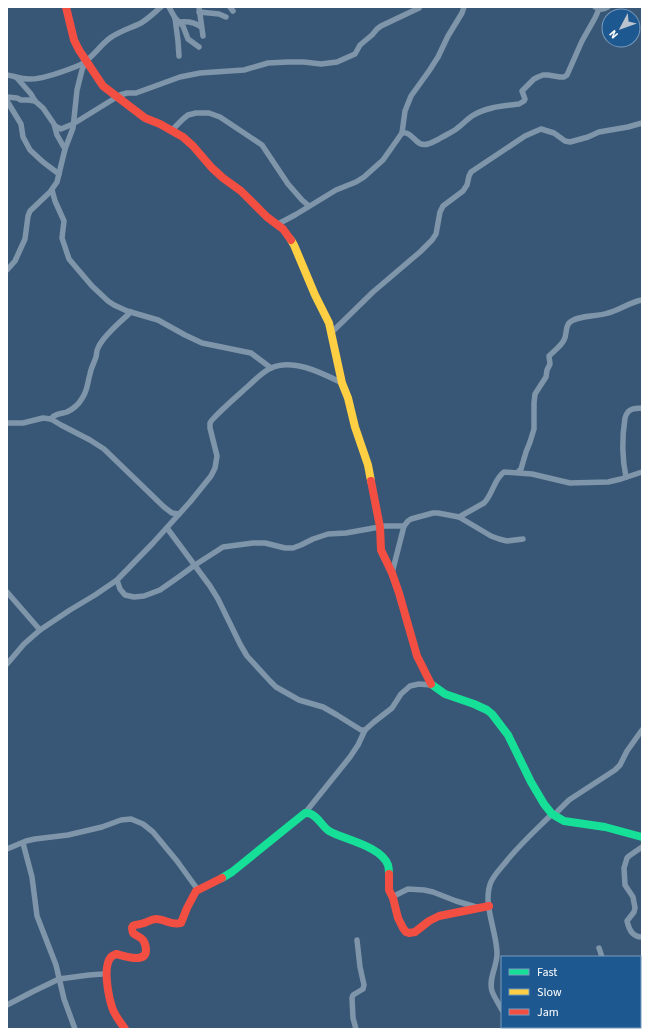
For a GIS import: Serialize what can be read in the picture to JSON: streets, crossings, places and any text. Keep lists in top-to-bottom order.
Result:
{
  "legend": ["Fast", "Slow", "Jam"],
  "north": "bottom left"
}
